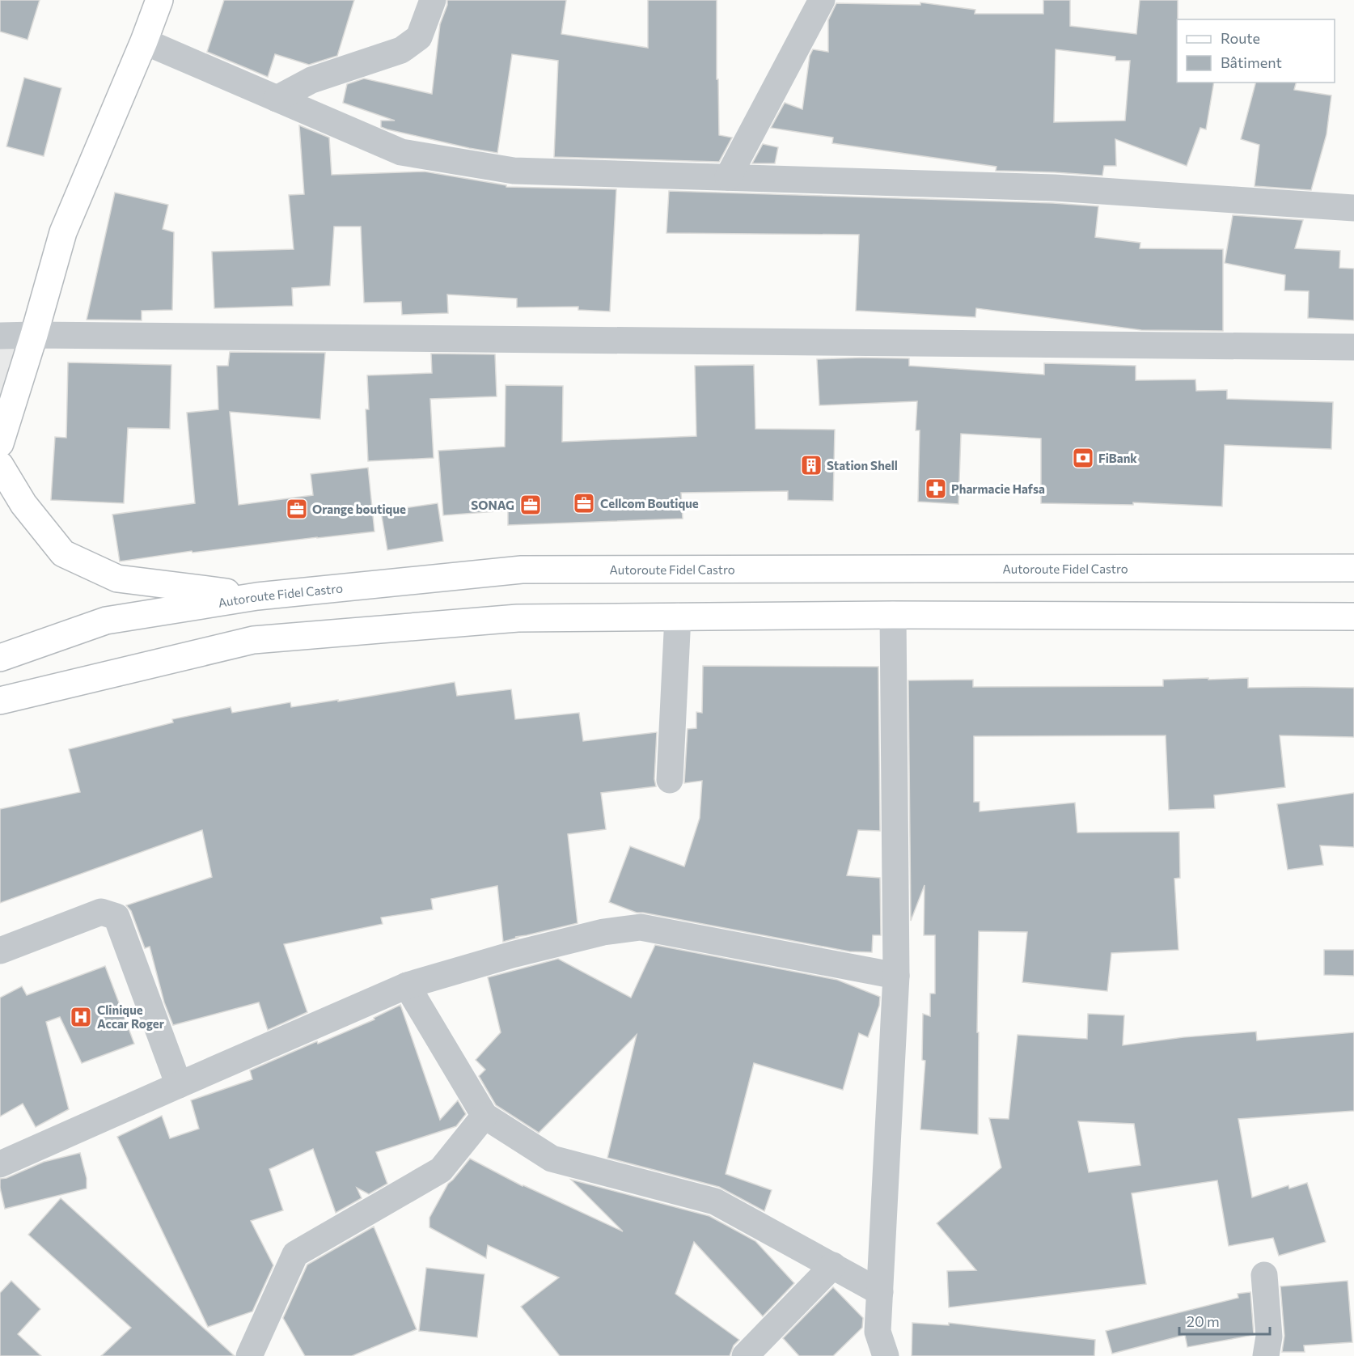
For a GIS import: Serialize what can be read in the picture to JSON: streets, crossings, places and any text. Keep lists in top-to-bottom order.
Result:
{
  "streets": {
    "main road": ["Autoroute Fidel Castro"]
  },
  "places": {
    "bank": ["FiBank"],
    "building": ["Station Shell"],
    "pharmacy": ["Pharmacie Hafsa"],
    "office": ["Cellcom Boutique", "SONAG", "Orange boutique"],
    "hospital": ["Clinique Accar Roger"]
  },
  "legend": ["Route", "Bâtiment"],
  "scale_bar": "20 m"
}
